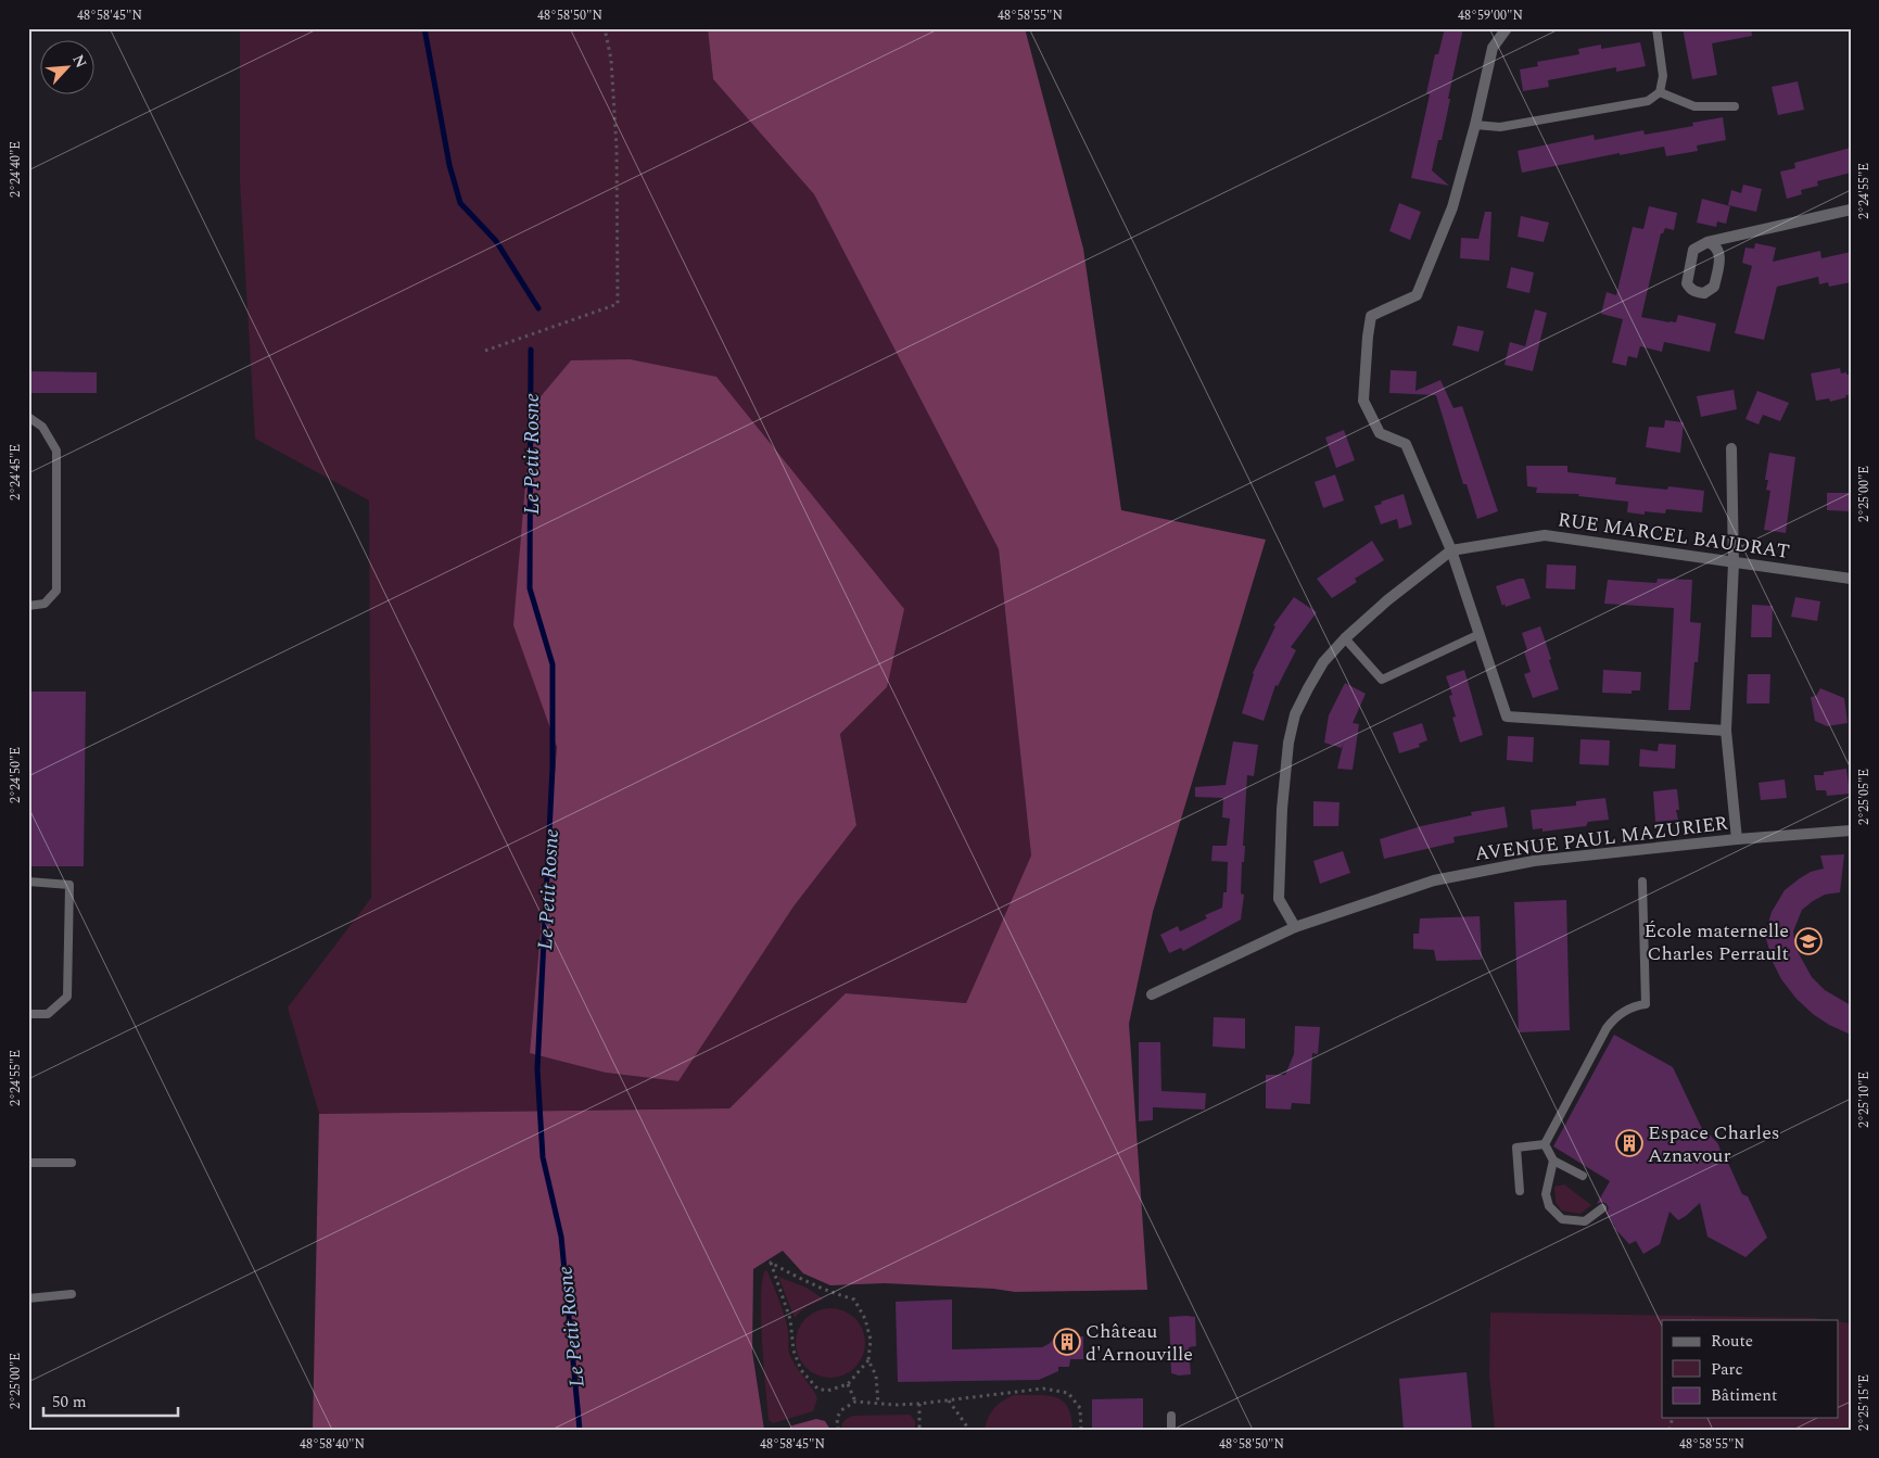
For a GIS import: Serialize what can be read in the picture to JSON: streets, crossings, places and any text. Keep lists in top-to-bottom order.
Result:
{
  "streets": {
    "street": ["RUE MARCEL BAUDRAT", "AVENUE PAUL MAZURIER"]
  },
  "crossings": [
    ["RUE MARCEL BAUDRAT", "AVENUE PAUL MAZURIER"]
  ],
  "water": ["Le Petit Rosne"],
  "places": {
    "school or university": ["École maternelle Charles Perrault"],
    "building": ["Espace Charles Aznavour", "Château d'Arnouville"]
  },
  "legend": ["Route", "Parc", "Bâtiment"],
  "scale_bar": "50 m",
  "north": "top right",
  "coordinates": [
    "48°58'45\"N",
    "48°58'50\"N",
    "48°58'55\"N",
    "48°59'00\"N",
    "2°24'40\"E",
    "2°24'55\"E",
    "2°24'45\"E",
    "2°25'00\"E",
    "2°24'50\"E",
    "2°25'05\"E",
    "2°25'10\"E",
    "2°25'15\"E",
    "48°58'40\"N"
  ]
}
